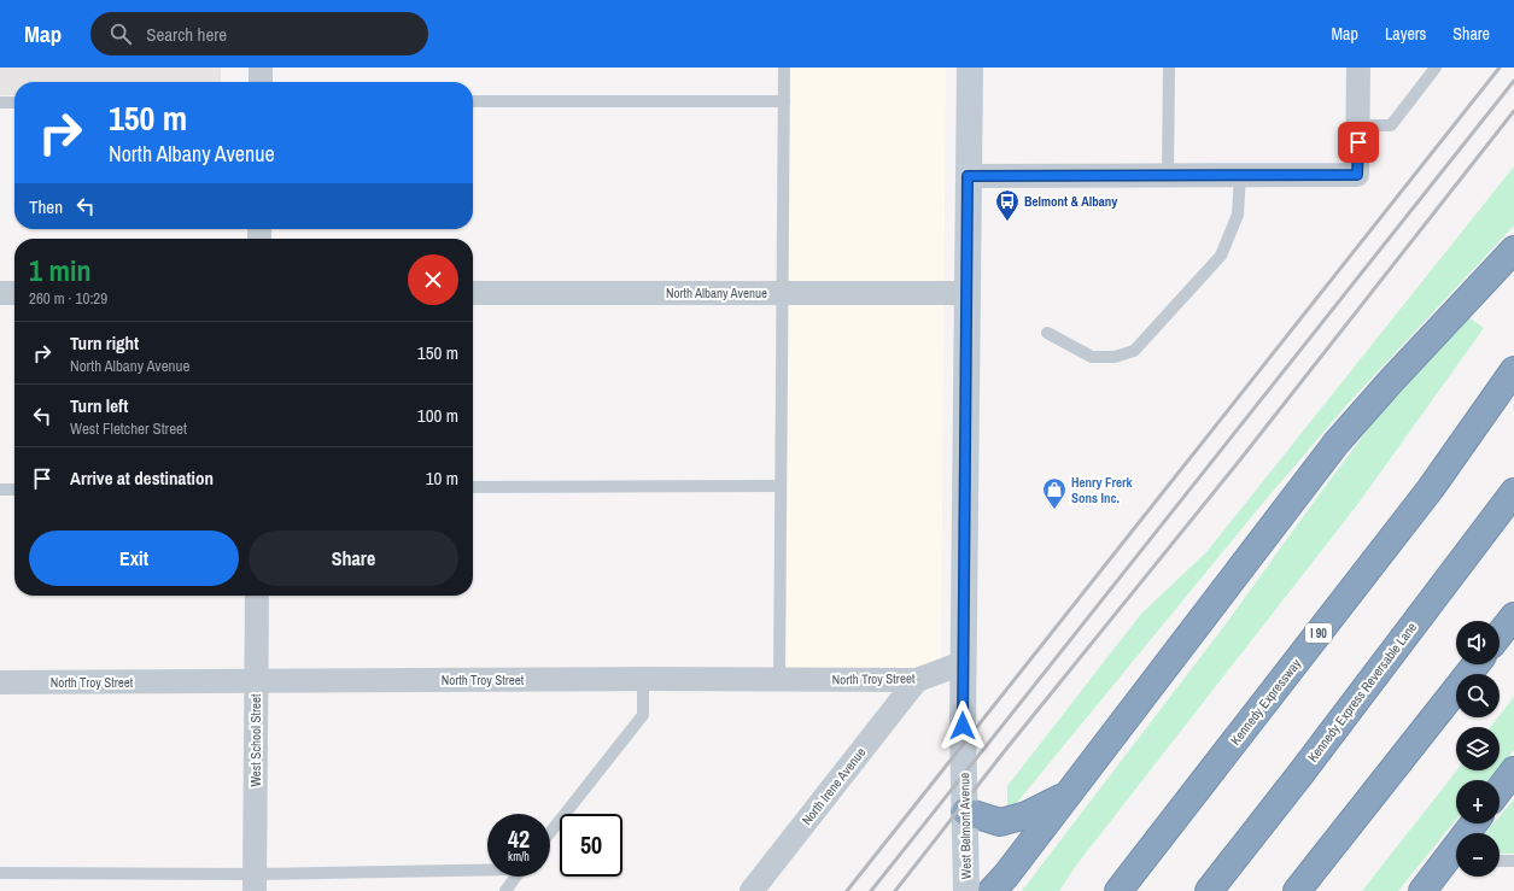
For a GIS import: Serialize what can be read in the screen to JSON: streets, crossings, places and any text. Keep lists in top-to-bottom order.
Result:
{
  "streets": {
    "highway": ["I 90", "Kennedy Express Reversable Lane", "Kennedy Expressway"],
    "main road": ["West Belmont Avenue"],
    "street": [
      "North Albany Avenue",
      "North Troy Street",
      "West School Street",
      "North Irene Avenue"
    ]
  },
  "crossings": [
    ["North Albany Avenue", "West Belmont Avenue"],
    ["North Troy Street", "West School Street"],
    ["North Troy Street", "North Irene Avenue"],
    ["North Troy Street", "West Belmont Avenue"]
  ],
  "places": {
    "bus stop": ["Belmont & Albany"],
    "shop": ["Henry Frerk Sons Inc."]
  },
  "page": {
    "header": "Map",
    "search": "Search here",
    "nav": ["Map", "Layers", "Share"],
    "turn": ["150 m", "North Albany Avenue"],
    "then": "Then",
    "heading": ["1 min", "260 m · 10:29"],
    "list": [
      {
        "name": "Turn right",
        "note": "North Albany Avenue",
        "value": "150 m"
      },
      {
        "name": "Turn left",
        "note": "West Fletcher Street",
        "value": "100 m"
      },
      {
        "name": "Arrive at destination",
        "value": "10 m"
      }
    ],
    "buttons": ["Exit", "Share"],
    "map_buttons": ["+", "−"],
    "speed": "42 km/h",
    "limit": "50"
  }
}
